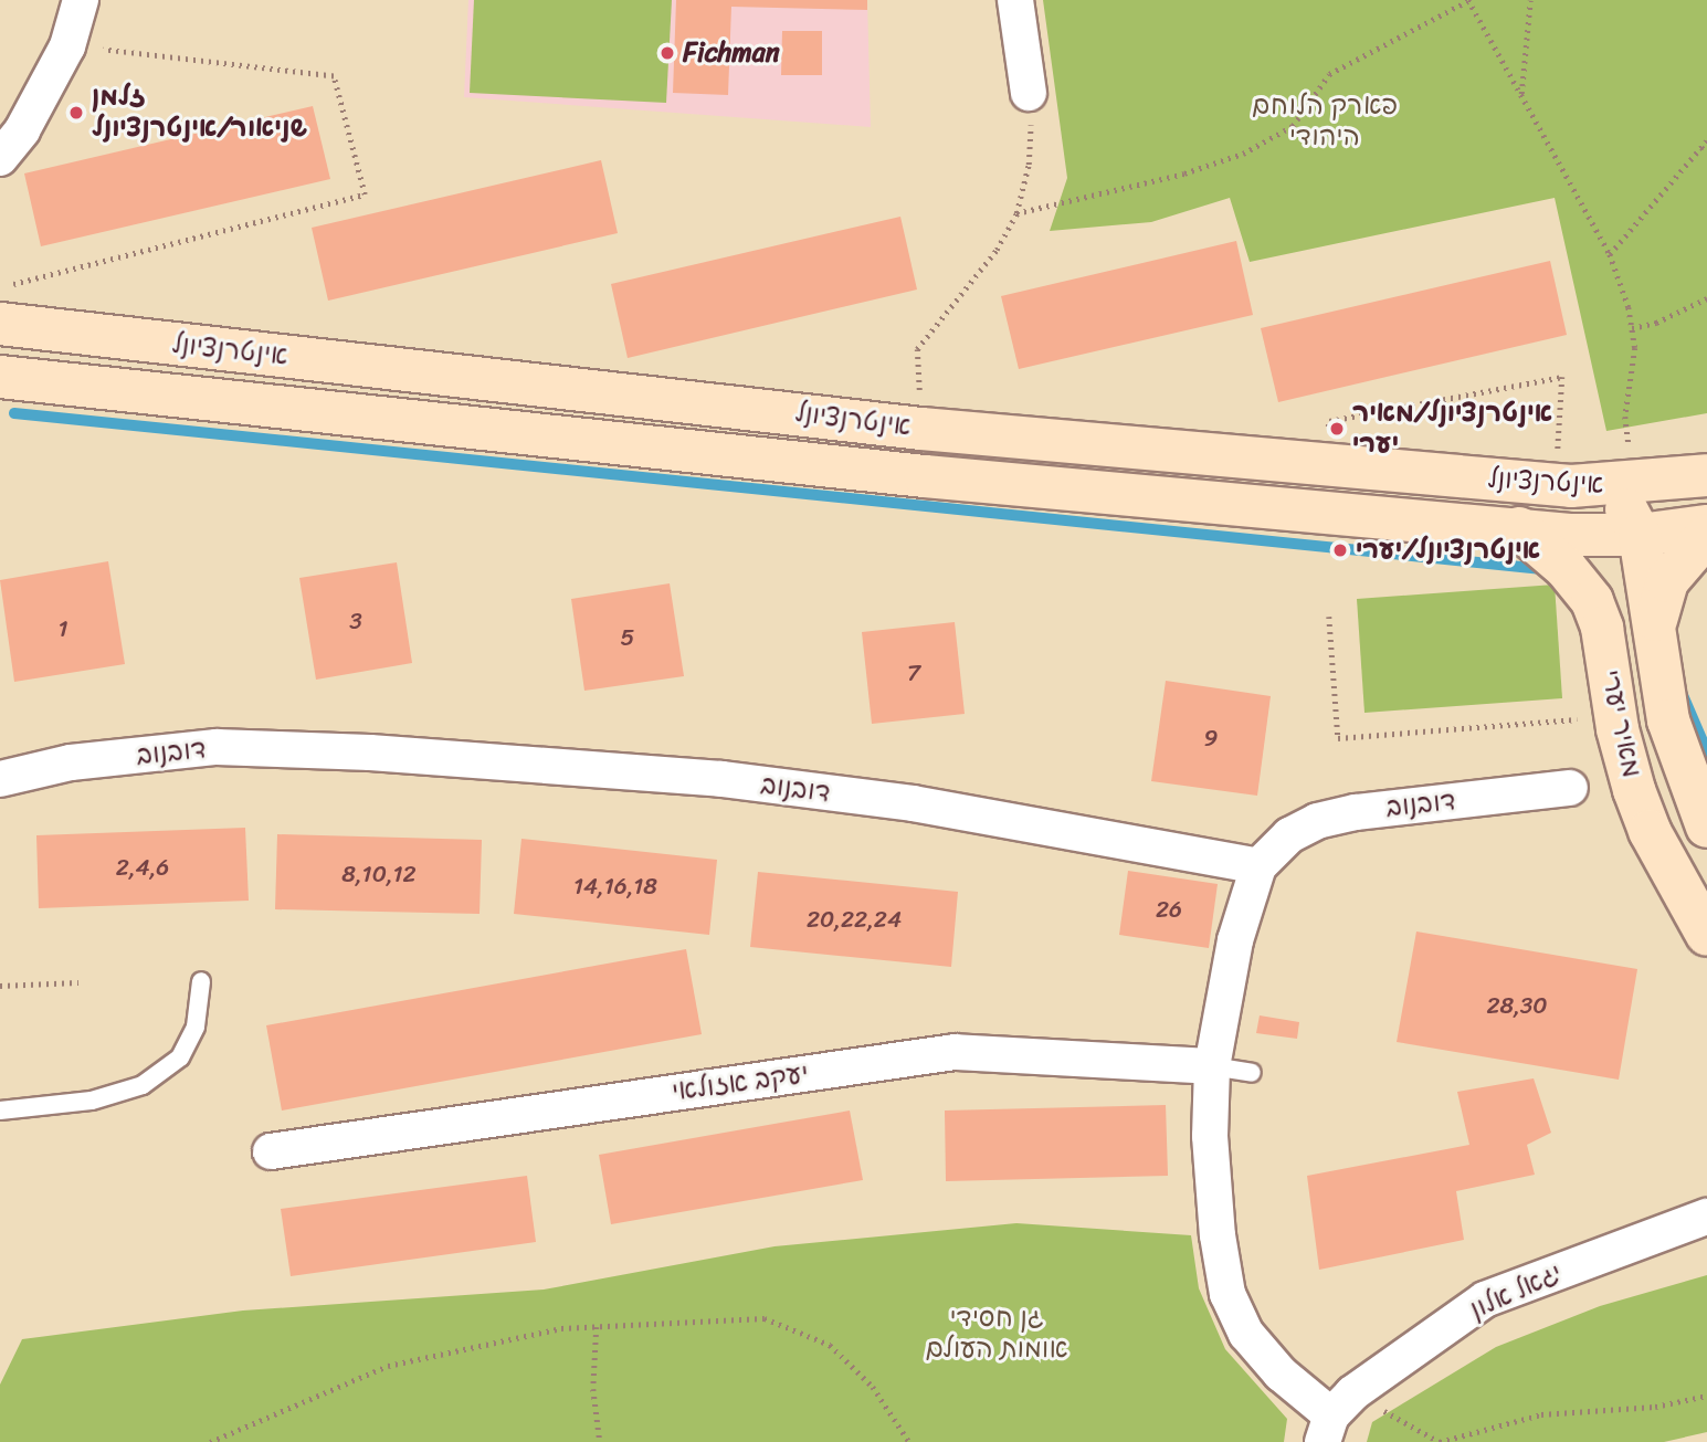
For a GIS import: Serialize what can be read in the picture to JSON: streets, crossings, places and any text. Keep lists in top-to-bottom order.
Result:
{
  "streets": {
    "street": [
      "אינטרנציונל",
      "מאיר יערי",
      "דובנוב",
      "יעקב אזולאי",
      "יגאל אלון"
    ]
  },
  "crossings": [
    ["אינטרנציונל", "מאיר יערי"]
  ],
  "parks": ["פארק הלוחם היהודי", "גן חסידי אומות העולם"],
  "places": [
    "Fichman",
    "זלמן שניאור/אינטרנציונל",
    "אינטרנציונל/מאיר יערי",
    "אינטרנציונל/יערי"
  ],
  "house_numbers": [
    "3",
    "1",
    "5",
    "7",
    "9",
    "2,4,6",
    "8,10,12",
    "14,16,18",
    "26",
    "20,22,24",
    "28,30"
  ]
}
